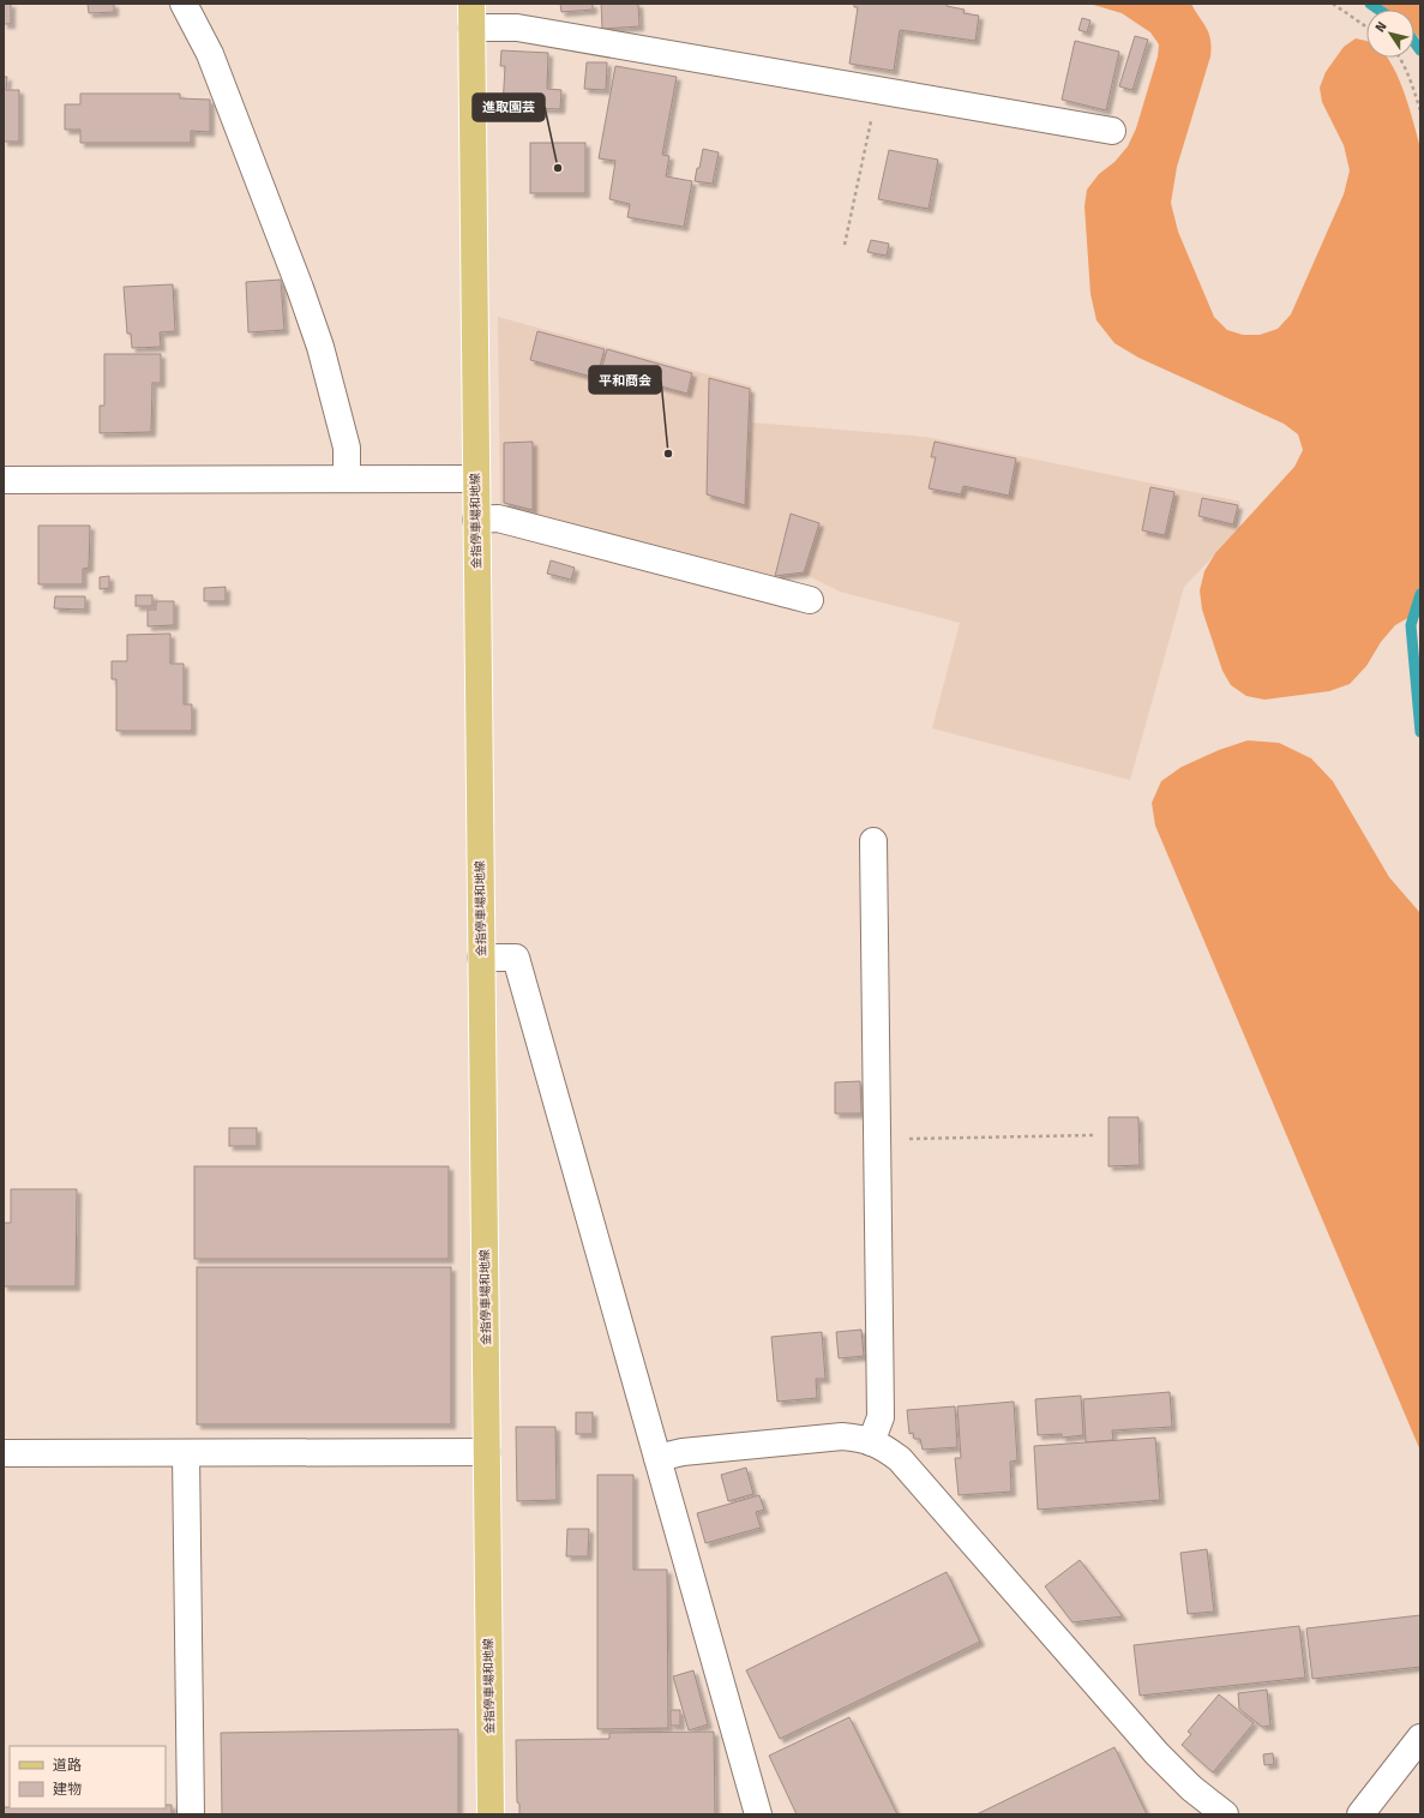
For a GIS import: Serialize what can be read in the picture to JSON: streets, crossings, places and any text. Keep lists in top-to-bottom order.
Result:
{
  "streets": {
    "main road": ["金指停車場和地線"]
  },
  "places": ["進取園芸", "平和商会"],
  "legend": ["道路", "建物"],
  "north": "top left"
}
